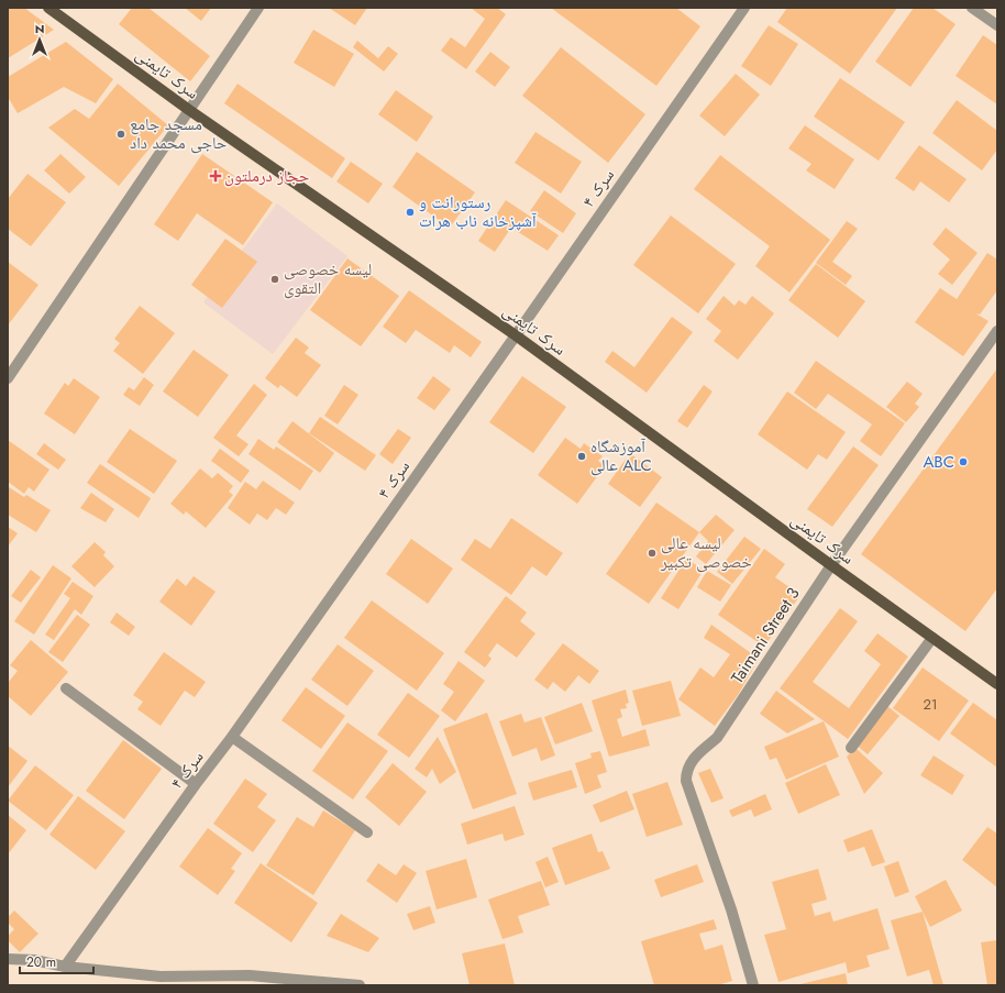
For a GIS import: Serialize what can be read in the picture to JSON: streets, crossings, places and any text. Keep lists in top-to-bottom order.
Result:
{
  "streets": {
    "main road": ["سرک تایمنی"],
    "street": ["سرک ۴", "Taimani Street 3"]
  },
  "crossings": [
    ["سرک تایمنی", "سرک ۴"],
    ["سرک تایمنی", "Taimani Street 3"]
  ],
  "places": {
    "other": [
      "مسجد جامع حاجی محمد داد",
      "رستورانت و آشپزخانه ناب هرات",
      "لیسه خصوصی التقوی",
      "آموزشگاه عالی ALC",
      "ABC",
      "لیسه عالی خصوصی تکبیر"
    ],
    "health": ["حجاز درملتون"]
  },
  "house_numbers": ["21"],
  "scale_bar": "20 m",
  "north": "top"
}
